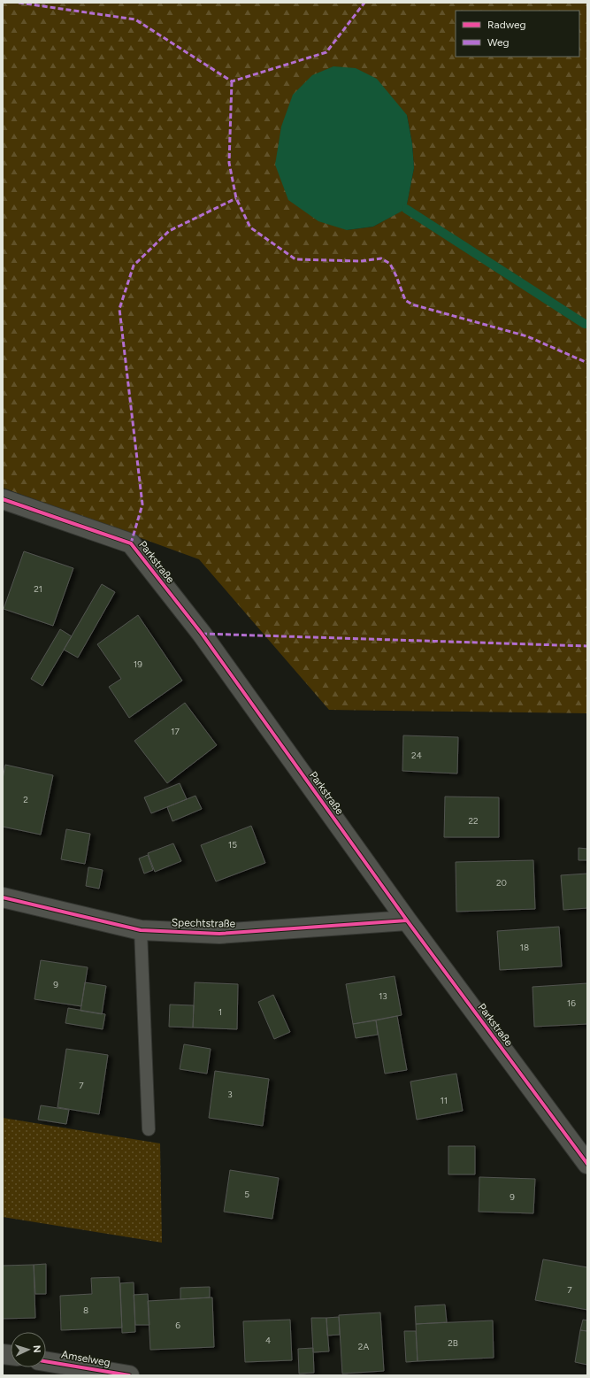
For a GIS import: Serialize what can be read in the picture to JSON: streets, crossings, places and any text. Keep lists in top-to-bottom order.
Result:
{
  "streets": {
    "street": ["Parkstraße", "Spechtstraße", "Amselweg"]
  },
  "crossings": [
    ["Parkstraße", "Spechtstraße"]
  ],
  "house_numbers": [
    "21",
    "19",
    "17",
    "24",
    "2",
    "22",
    "15",
    "20",
    "18",
    "9",
    "13",
    "16",
    "1",
    "7",
    "3",
    "11",
    "5",
    "9",
    "7",
    "8",
    "6",
    "4",
    "2B",
    "2A"
  ],
  "legend": ["Radweg", "Weg"],
  "north": "right"
}
